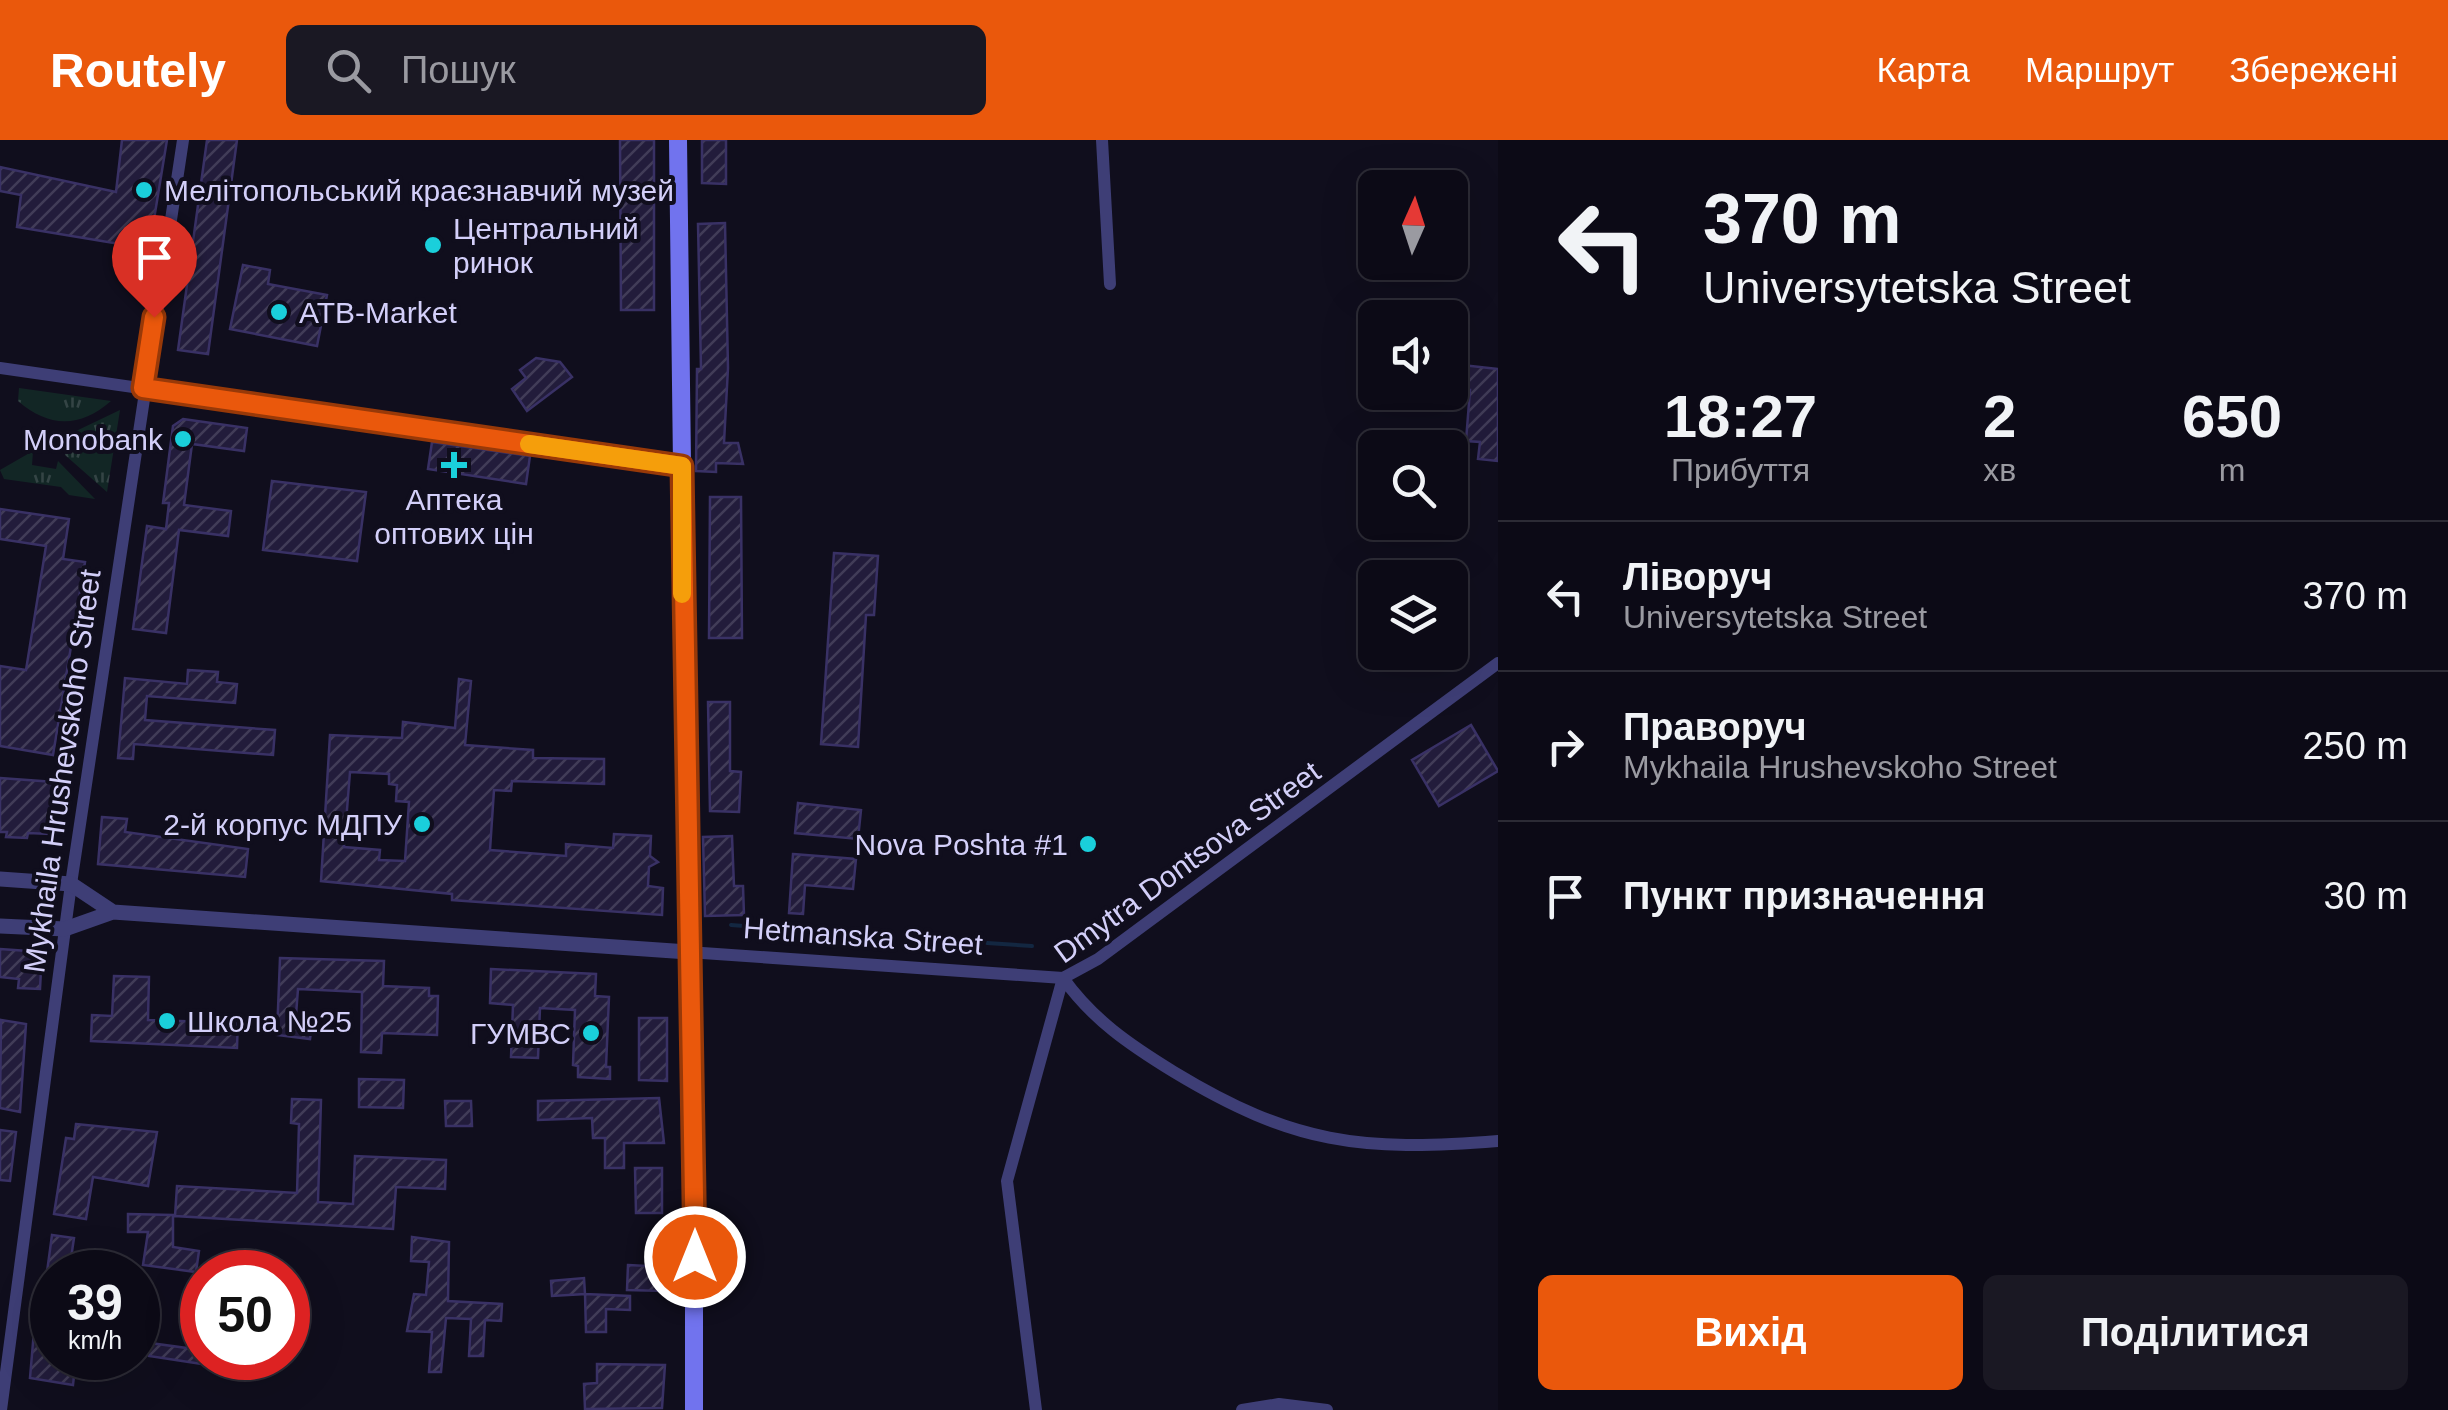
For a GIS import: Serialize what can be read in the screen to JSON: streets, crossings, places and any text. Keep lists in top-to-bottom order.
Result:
{
  "streets": {
    "street": ["Mykhaila Hrushevskoho Street", "Dmytra Dontsova Street", "Hetmanska Street"]
  },
  "crossings": [
    ["Mykhaila Hrushevskoho Street", "Hetmanska Street"],
    ["Dmytra Dontsova Street", "Hetmanska Street"]
  ],
  "places": {
    "other": [
      "Мелітопольський краєзнавчий музей",
      "Центральний ринок",
      "ATB-Market",
      "Monobank",
      "2-й корпус МДПУ",
      "Nova Poshta #1",
      "Школа №25",
      "ГУМВС"
    ],
    "health": ["Аптека оптових цін"]
  },
  "north": "top",
  "page": {
    "header": "Routely",
    "search": "Пошук",
    "nav": ["Карта", "Маршрут", "Збережені"],
    "turn": ["370 m", "Universytetska Street"],
    "eta": [
      "18:27",
      "Прибуття",
      "2",
      "хв",
      "650",
      "m"
    ],
    "list": [
      {
        "name": "Ліворуч",
        "note": "Universytetska Street",
        "value": "370 m"
      },
      {
        "name": "Праворуч",
        "note": "Mykhaila Hrushevskoho Street",
        "value": "250 m"
      },
      {
        "name": "Пункт призначення",
        "value": "30 m"
      }
    ],
    "speed": "39 km/h",
    "limit": "50",
    "buttons": ["Вихід", "Поділитися"]
  }
}
